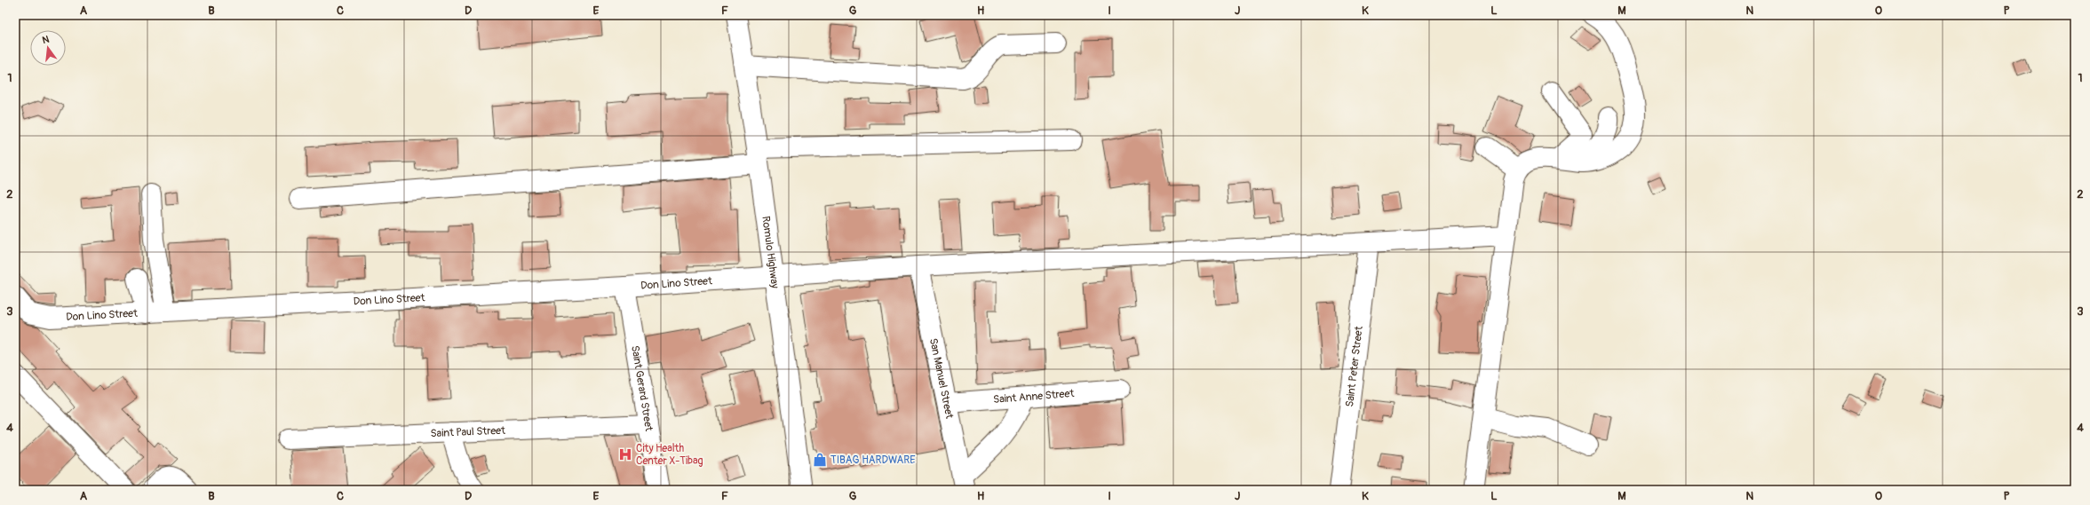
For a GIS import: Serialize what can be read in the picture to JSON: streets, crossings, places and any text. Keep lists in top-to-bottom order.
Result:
{
  "streets": {
    "main road": [
      "Romulo Highway",
      "Don Lino Street",
      "Saint Peter Street",
      "San Manuel Street",
      "Saint Gerard Street",
      "Saint Anne Street",
      "Saint Paul Street"
    ]
  },
  "crossings": [
    ["Romulo Highway", "Don Lino Street"],
    ["Don Lino Street", "Saint Peter Street"],
    ["Don Lino Street", "San Manuel Street"],
    ["Don Lino Street", "Saint Gerard Street"],
    ["San Manuel Street", "Saint Anne Street"],
    ["Saint Gerard Street", "Saint Paul Street"]
  ],
  "places": {
    "hospital": ["City Health Center X-Tibag"],
    "shop": ["TIBAG HARDWARE"]
  },
  "north": "top",
  "grid": {
    "columns": [
      "A",
      "B",
      "C",
      "D",
      "E",
      "F",
      "G",
      "H",
      "I",
      "J",
      "K",
      "L",
      "M",
      "N",
      "O",
      "P"
    ],
    "rows": [
      "1",
      "2",
      "3",
      "4"
    ]
  }
}
